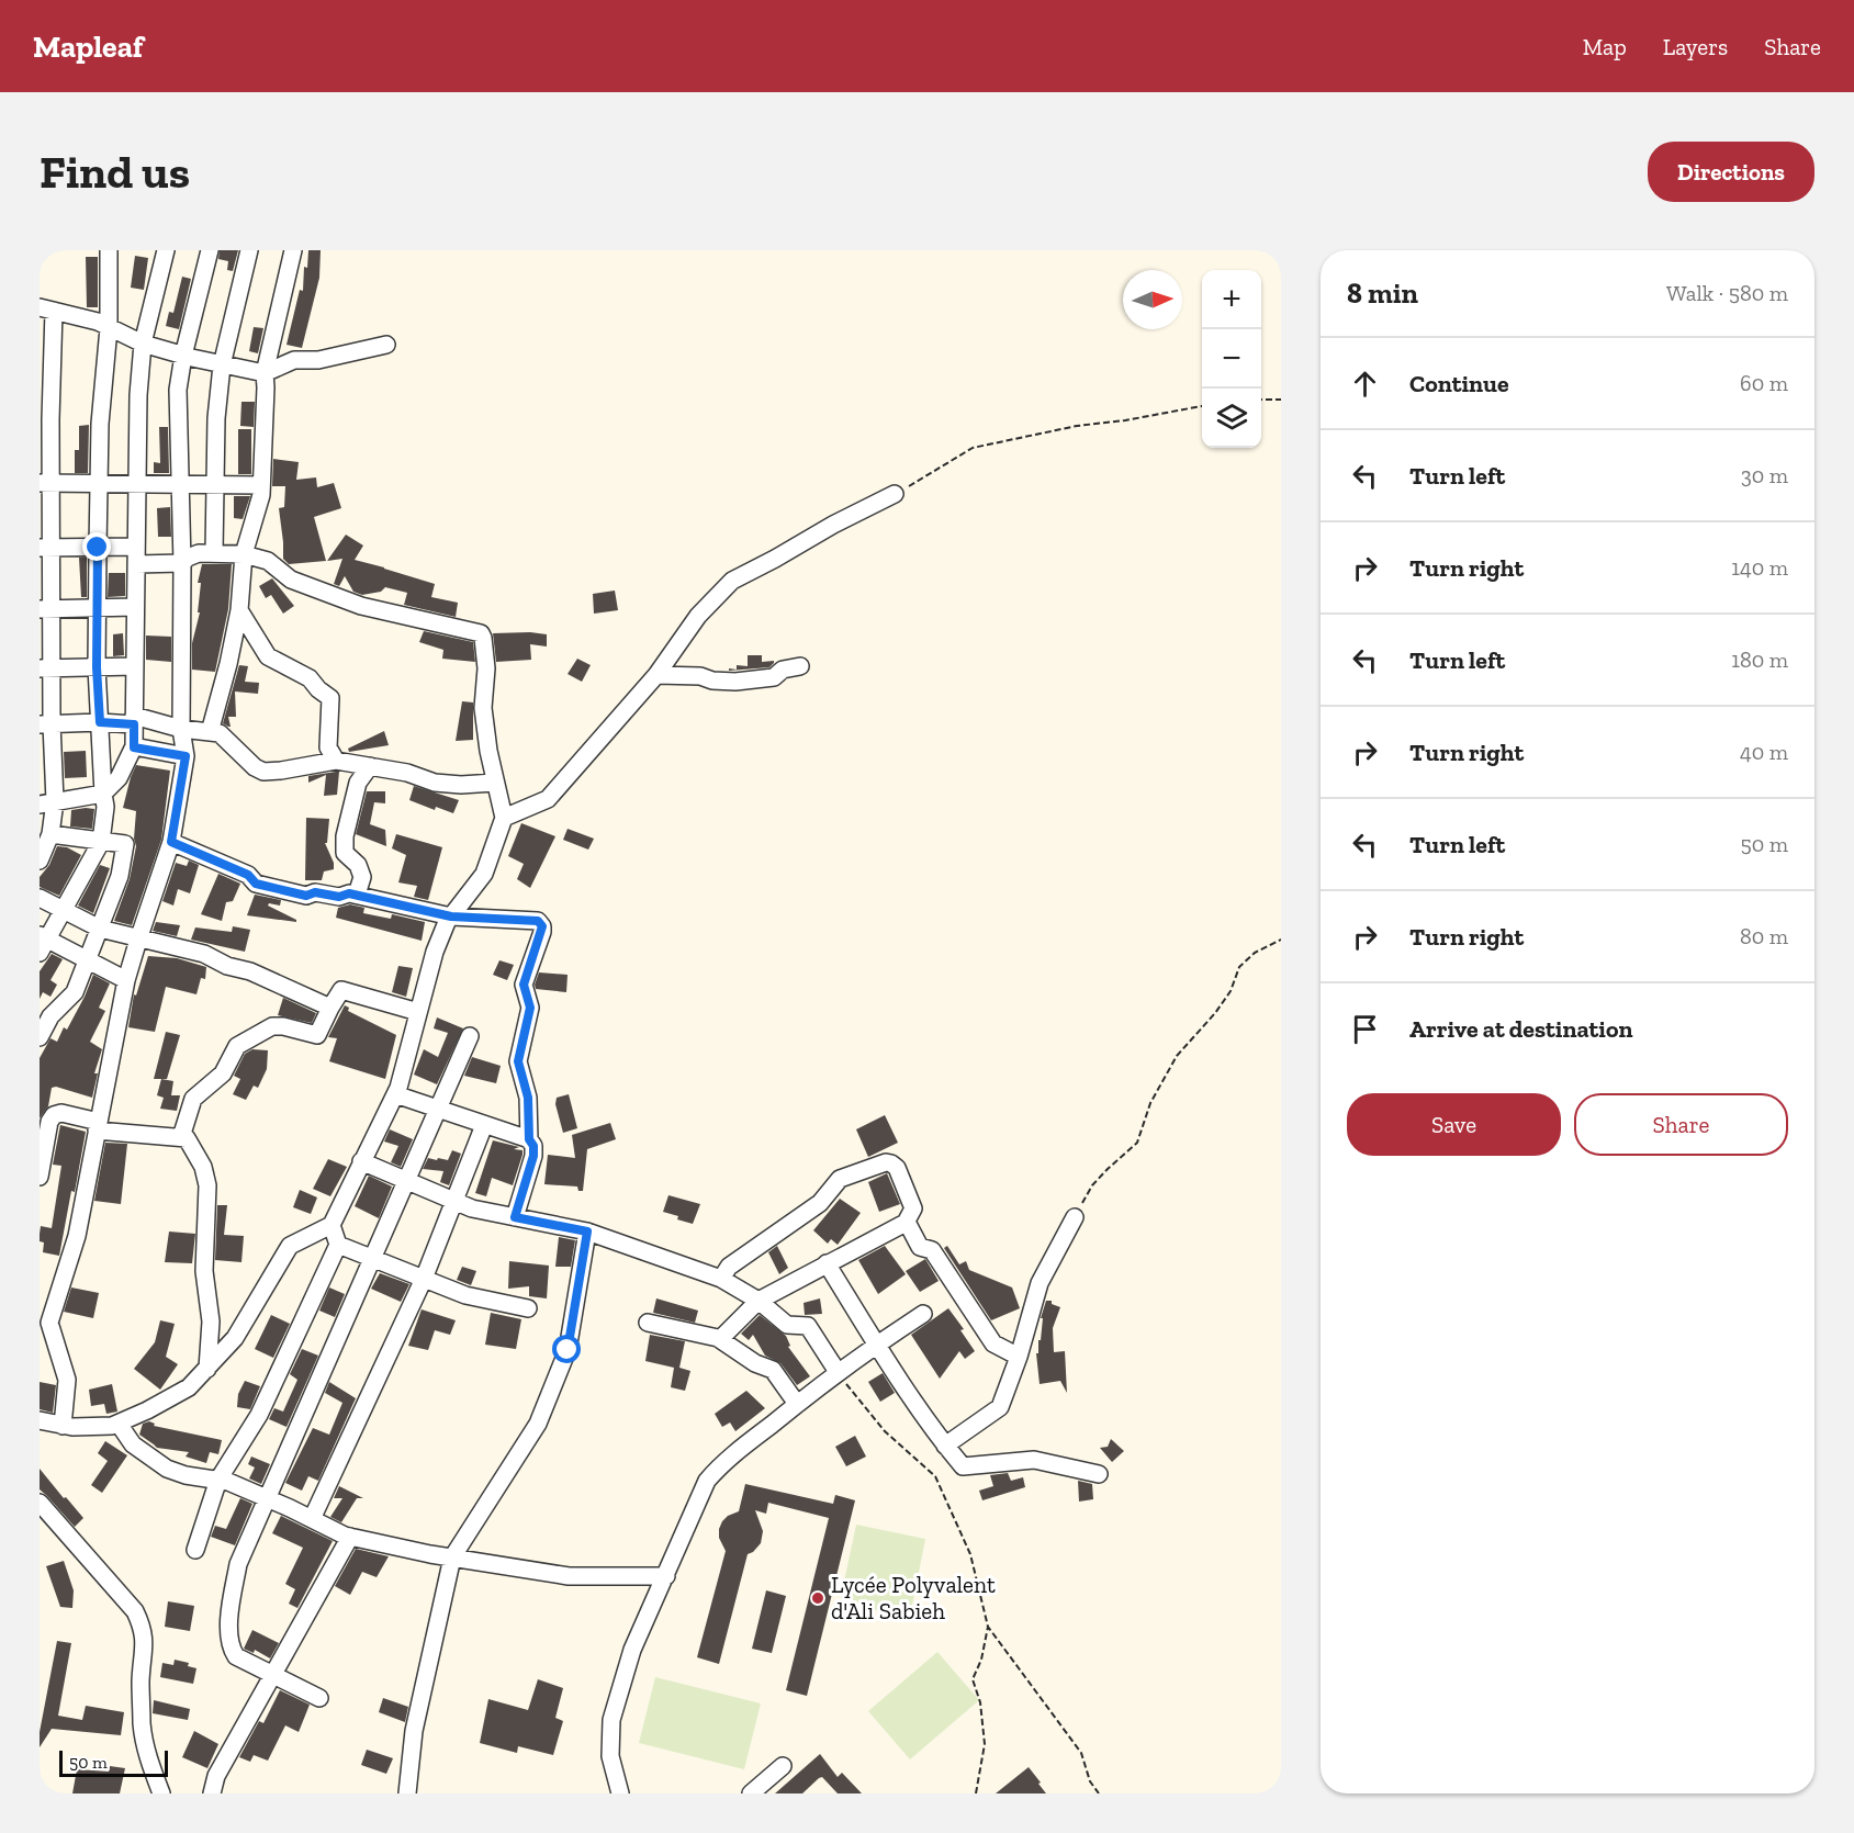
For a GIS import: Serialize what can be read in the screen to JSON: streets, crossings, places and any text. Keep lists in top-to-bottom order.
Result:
{
  "places": ["Lycée Polyvalent d'Ali Sabieh"],
  "scale_bar": "50 m",
  "north": "right",
  "page": {
    "header": "Mapleaf",
    "nav": ["Map", "Layers", "Share"],
    "buttons": [
      "Directions",
      ["Save", "Share"]
    ],
    "title": "Find us",
    "heading": ["8 min", "Walk · 580 m"],
    "map_buttons": ["+", "−"],
    "list": [
      ["Continue", "60 m"],
      ["Turn left", "30 m"],
      ["Turn right", "140 m"],
      ["Turn left", "180 m"],
      ["Turn right", "40 m"],
      ["Turn left", "50 m"],
      ["Turn right", "80 m"],
      "Arrive at destination"
    ],
    "scale": "50 m"
  }
}
